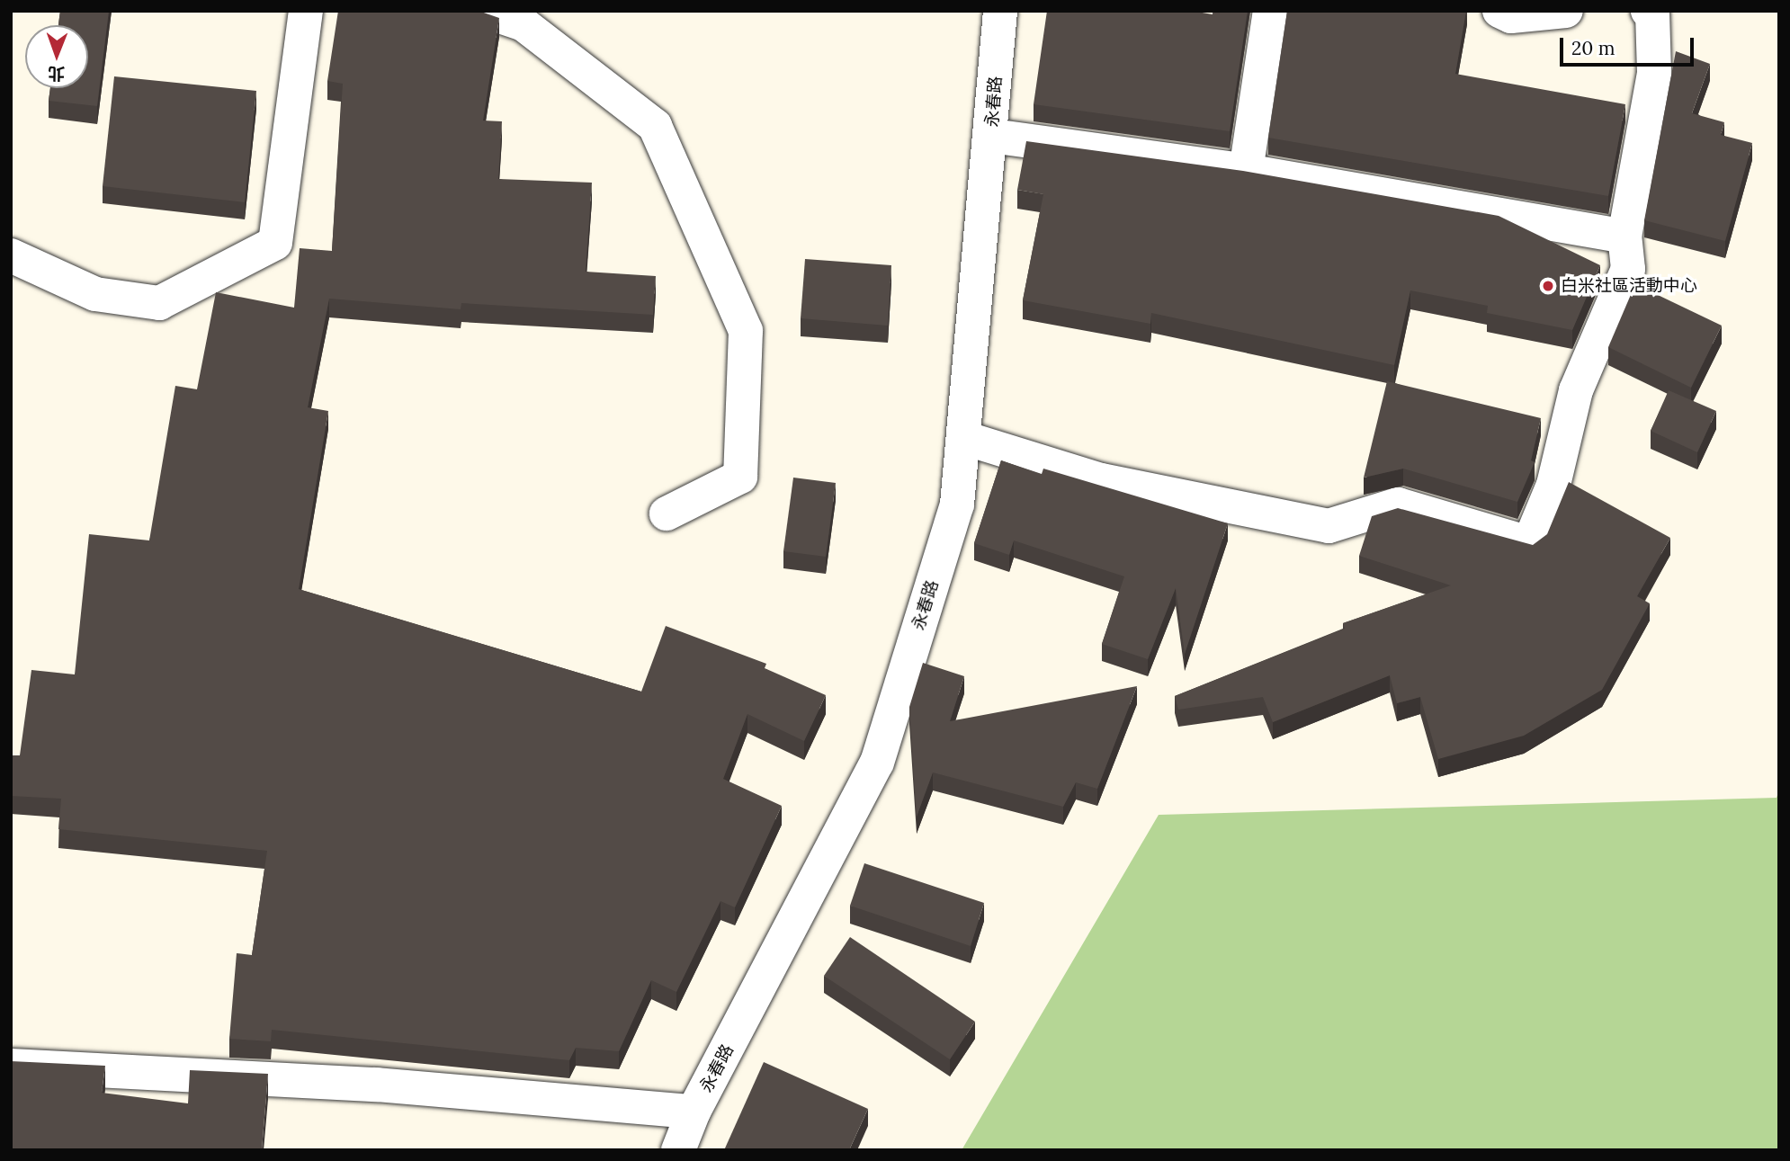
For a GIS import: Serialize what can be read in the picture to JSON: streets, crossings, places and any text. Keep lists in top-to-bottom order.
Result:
{
  "streets": {
    "street": ["永春路"]
  },
  "places": ["白米社區活動中心"],
  "scale_bar": "20 m",
  "north": "bottom"
}
